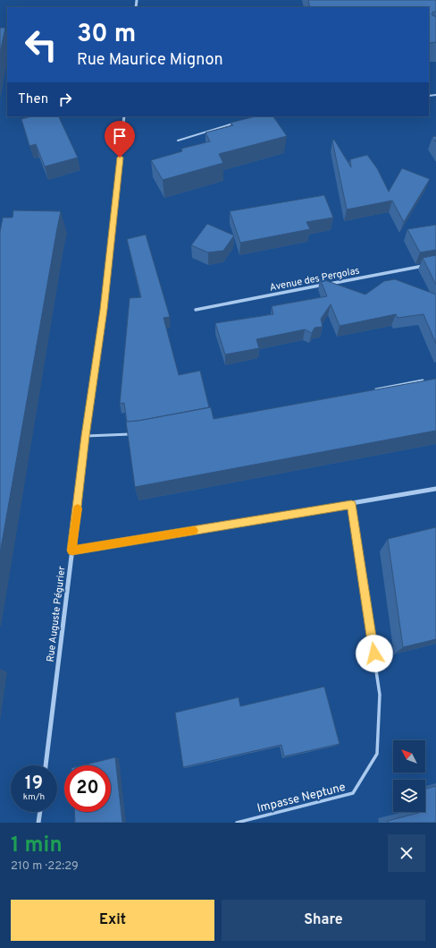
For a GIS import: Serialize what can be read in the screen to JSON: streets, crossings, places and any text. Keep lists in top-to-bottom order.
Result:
{
  "streets": {
    "street": ["Avenue des Pergolas", "Rue Auguste Pégurier"],
    "lane": ["Impasse Neptune"]
  },
  "north": "top left",
  "page": {
    "turn": ["30 m", "Rue Maurice Mignon"],
    "then": "Then",
    "speed": "19 km/h",
    "limit": "20",
    "heading": ["1 min", "210 m · 22:29"],
    "buttons": ["Exit", "Share"]
  }
}
